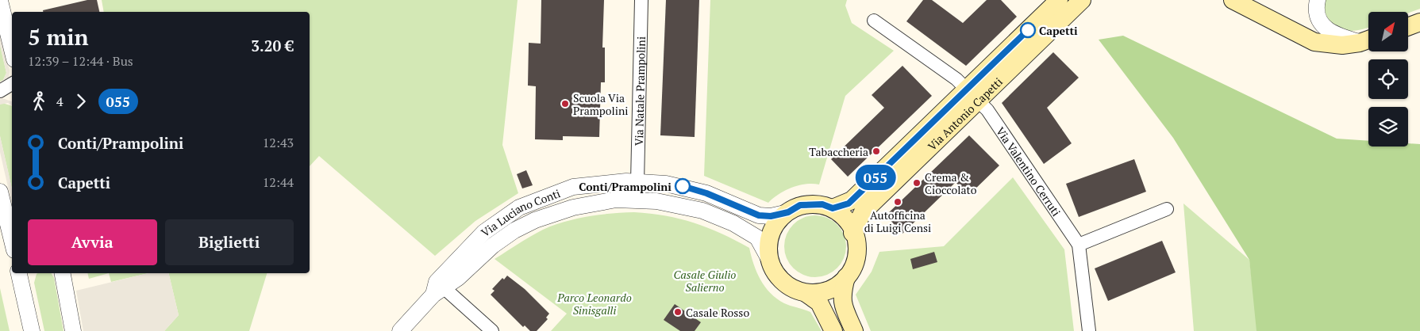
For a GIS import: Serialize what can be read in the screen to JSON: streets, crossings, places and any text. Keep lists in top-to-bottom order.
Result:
{
  "streets": {
    "main road": ["Via Antonio Capetti"],
    "street": ["Via Natale Prampolini", "Via Valentino Cerruti", "Via Luciano Conti"]
  },
  "crossings": [
    ["Via Natale Prampolini", "Via Luciano Conti"],
    ["Via Antonio Capetti", "Via Valentino Cerruti"],
    ["Via Antonio Capetti", "Via Luciano Conti"]
  ],
  "parks": ["Casale Giulio Salierno", "Parco Leonardo Sinisgalli"],
  "places": [
    "Capetti",
    "Scuola Via Prampolini",
    "Tabaccheria",
    "Crema & Cioccolato",
    "Conti/Prampolini",
    "Autofficina di Luigi Censi",
    "Casale Rosso"
  ],
  "lines": ["bus line 055"],
  "north": "top right",
  "page": {
    "on_map": "055",
    "heading": ["5 min", "12:39 – 12:44 · Bus", "3.20 €"],
    "legs": ["4", "055"],
    "list": [
      {
        "name": "Conti/Prampolini",
        "value": "12:43"
      },
      {
        "name": "Capetti",
        "value": "12:44"
      }
    ],
    "buttons": ["Avvia", "Biglietti"]
  }
}
